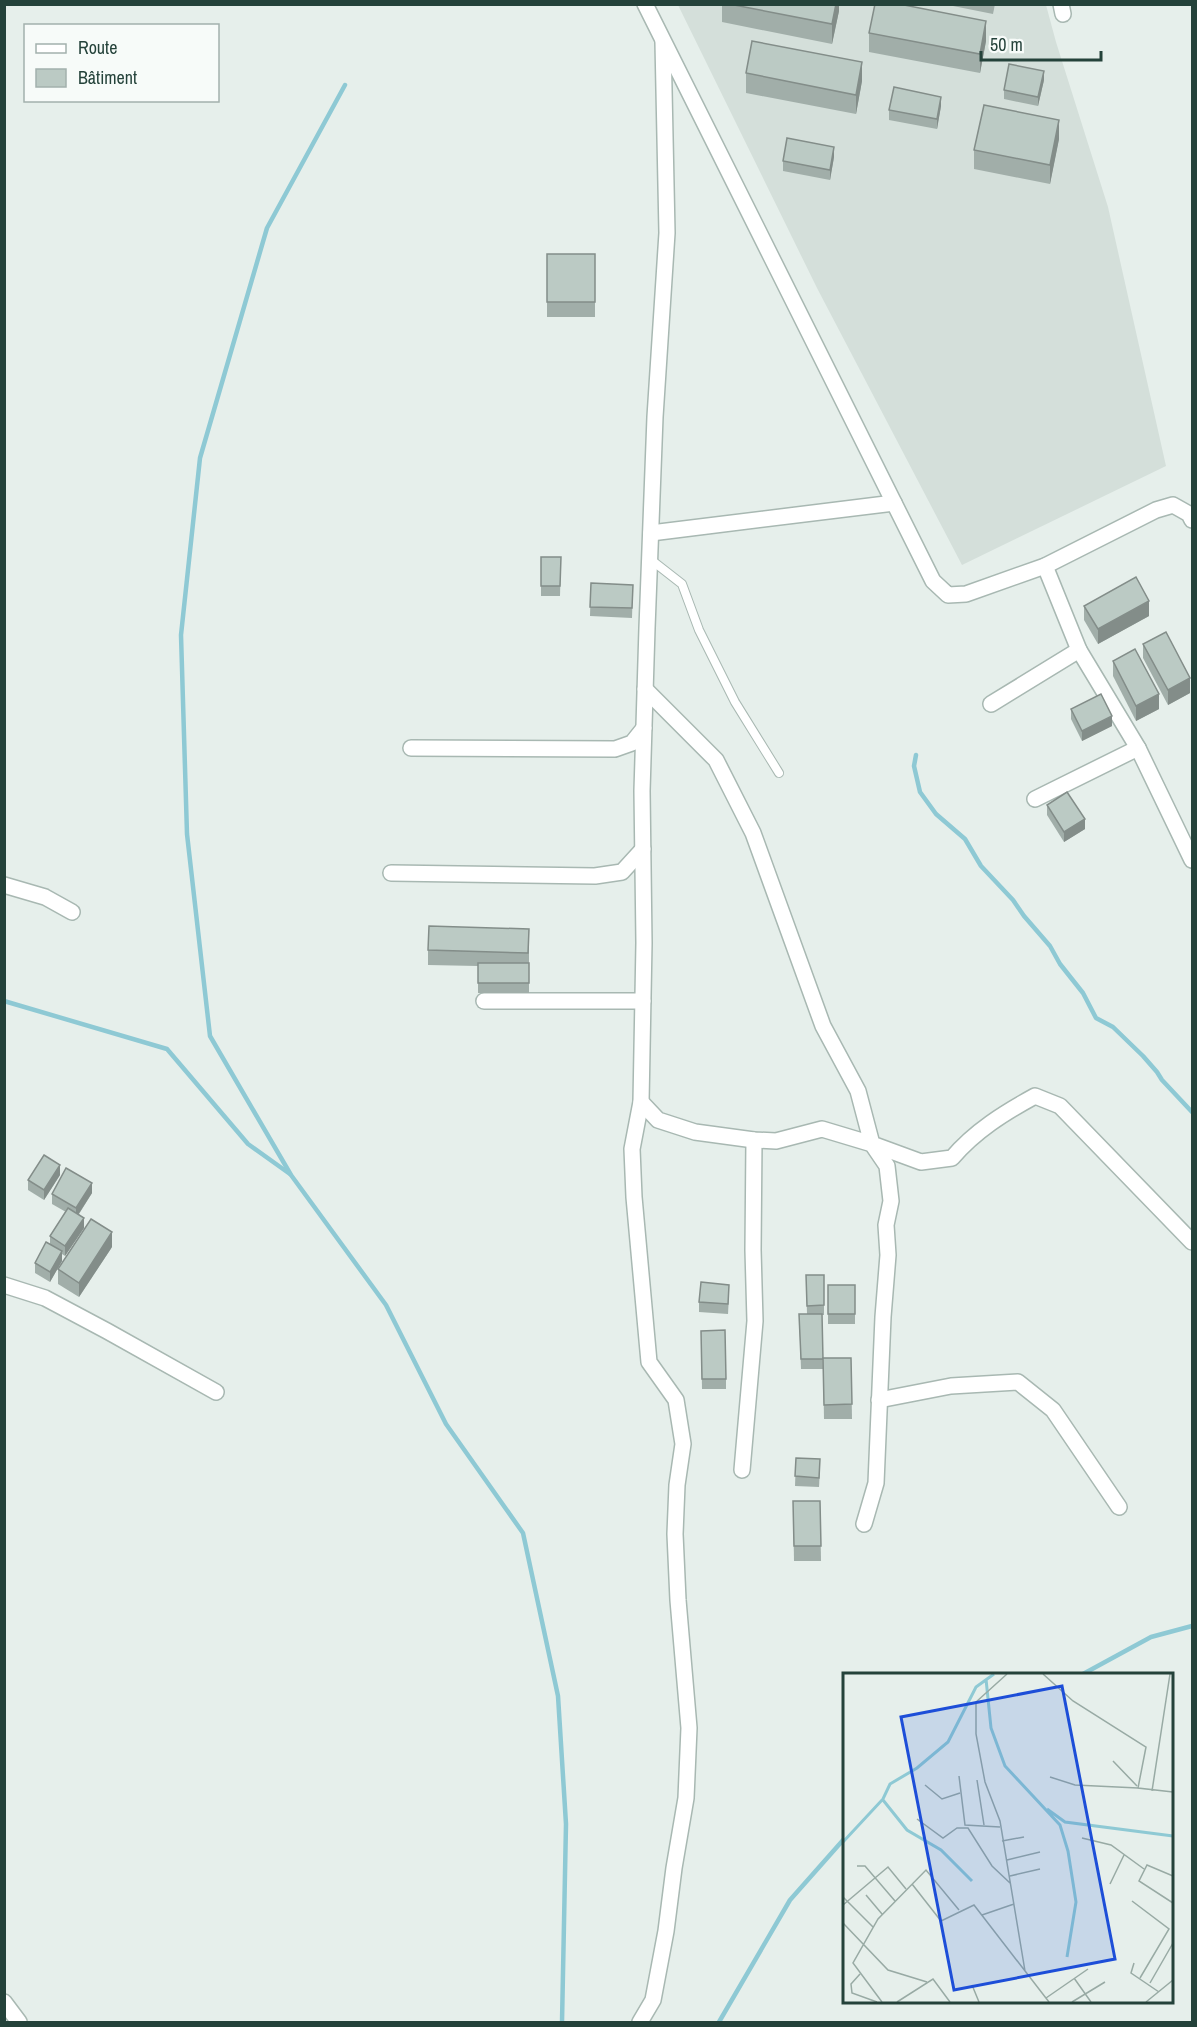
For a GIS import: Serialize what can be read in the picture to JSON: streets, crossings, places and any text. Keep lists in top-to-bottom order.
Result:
{
  "legend": ["Route", "Bâtiment"],
  "scale_bar": "50 m"
}
